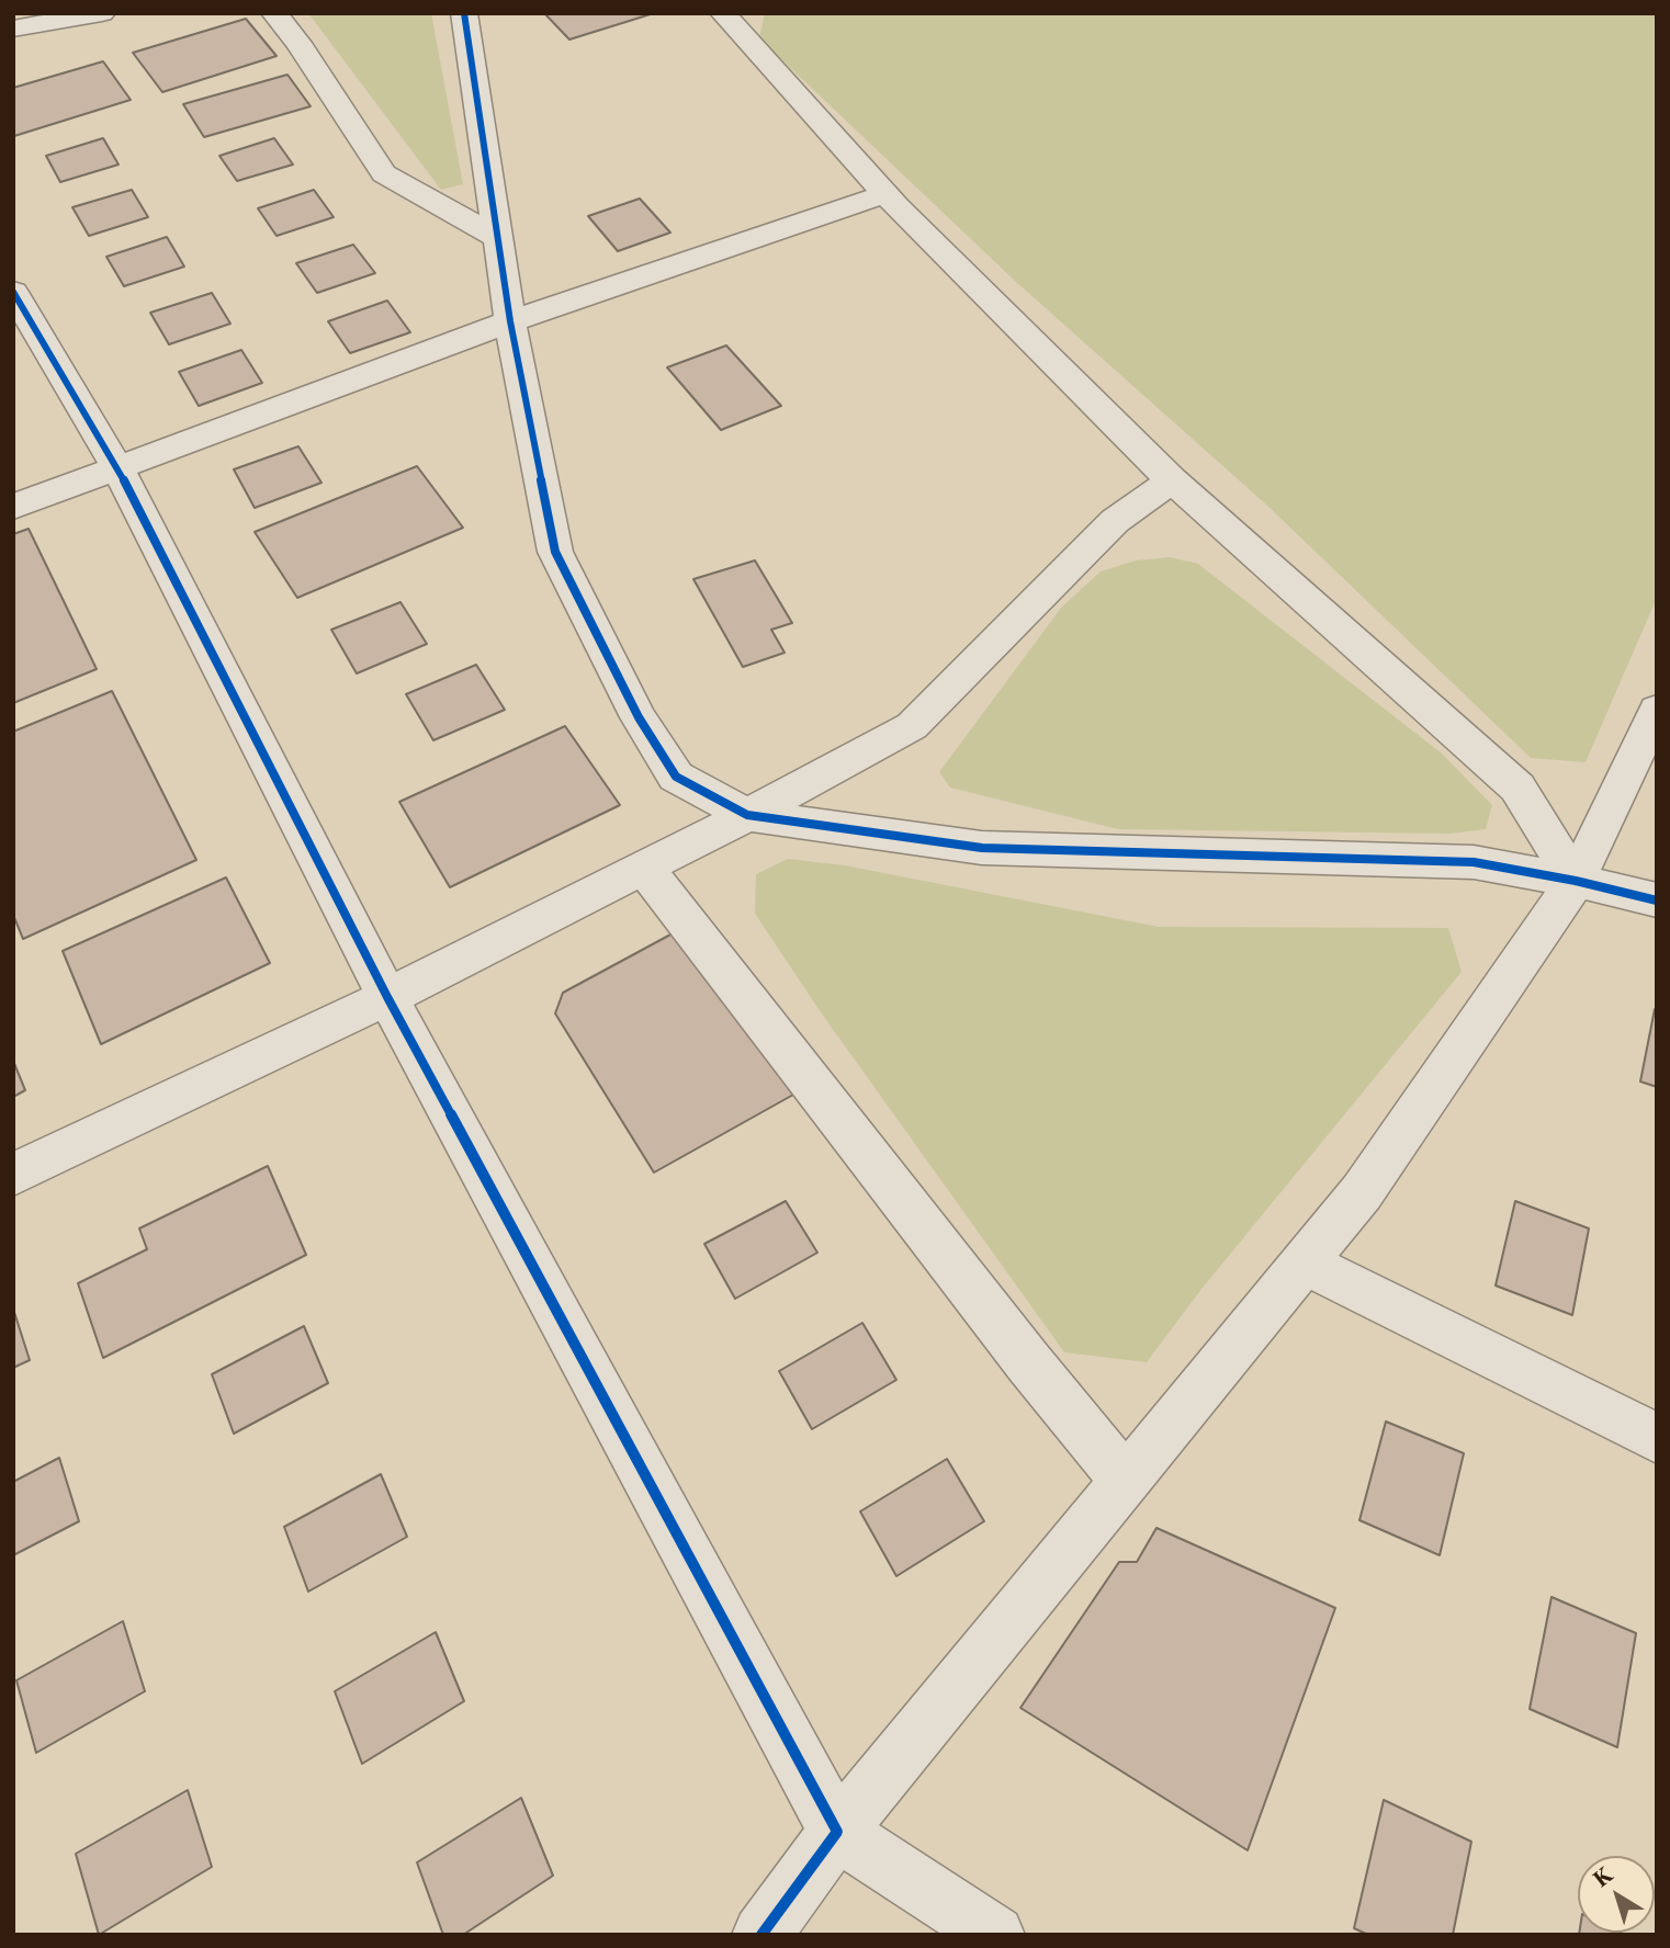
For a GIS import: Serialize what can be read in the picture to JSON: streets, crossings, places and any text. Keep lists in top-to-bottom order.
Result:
{
  "north": "top left"
}
